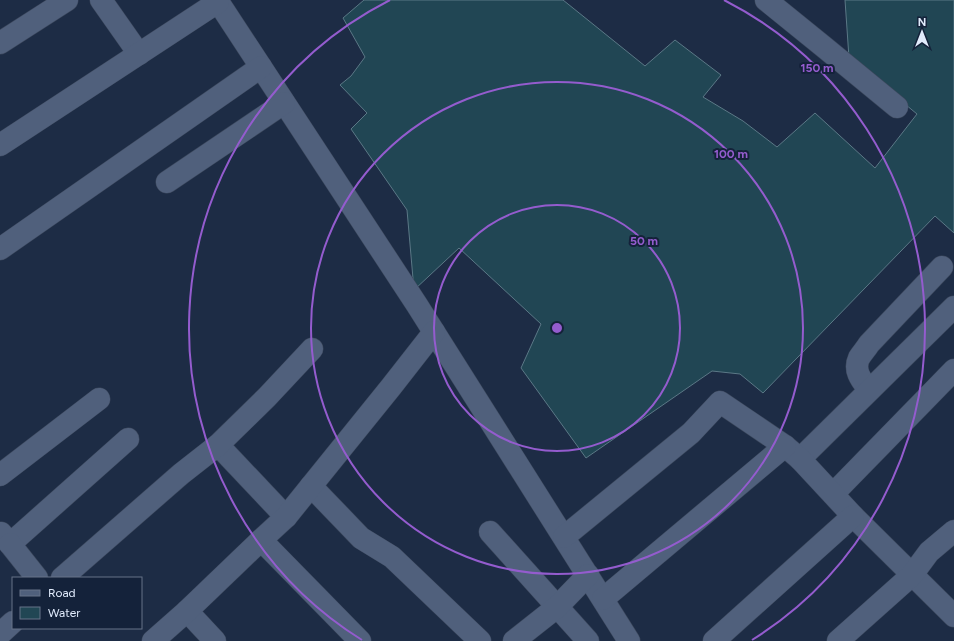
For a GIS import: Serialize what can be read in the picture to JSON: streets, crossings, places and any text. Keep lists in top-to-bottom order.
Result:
{
  "legend": ["Road", "Water"],
  "north": "top",
  "rings": ["150 m", "100 m", "50 m"]
}
